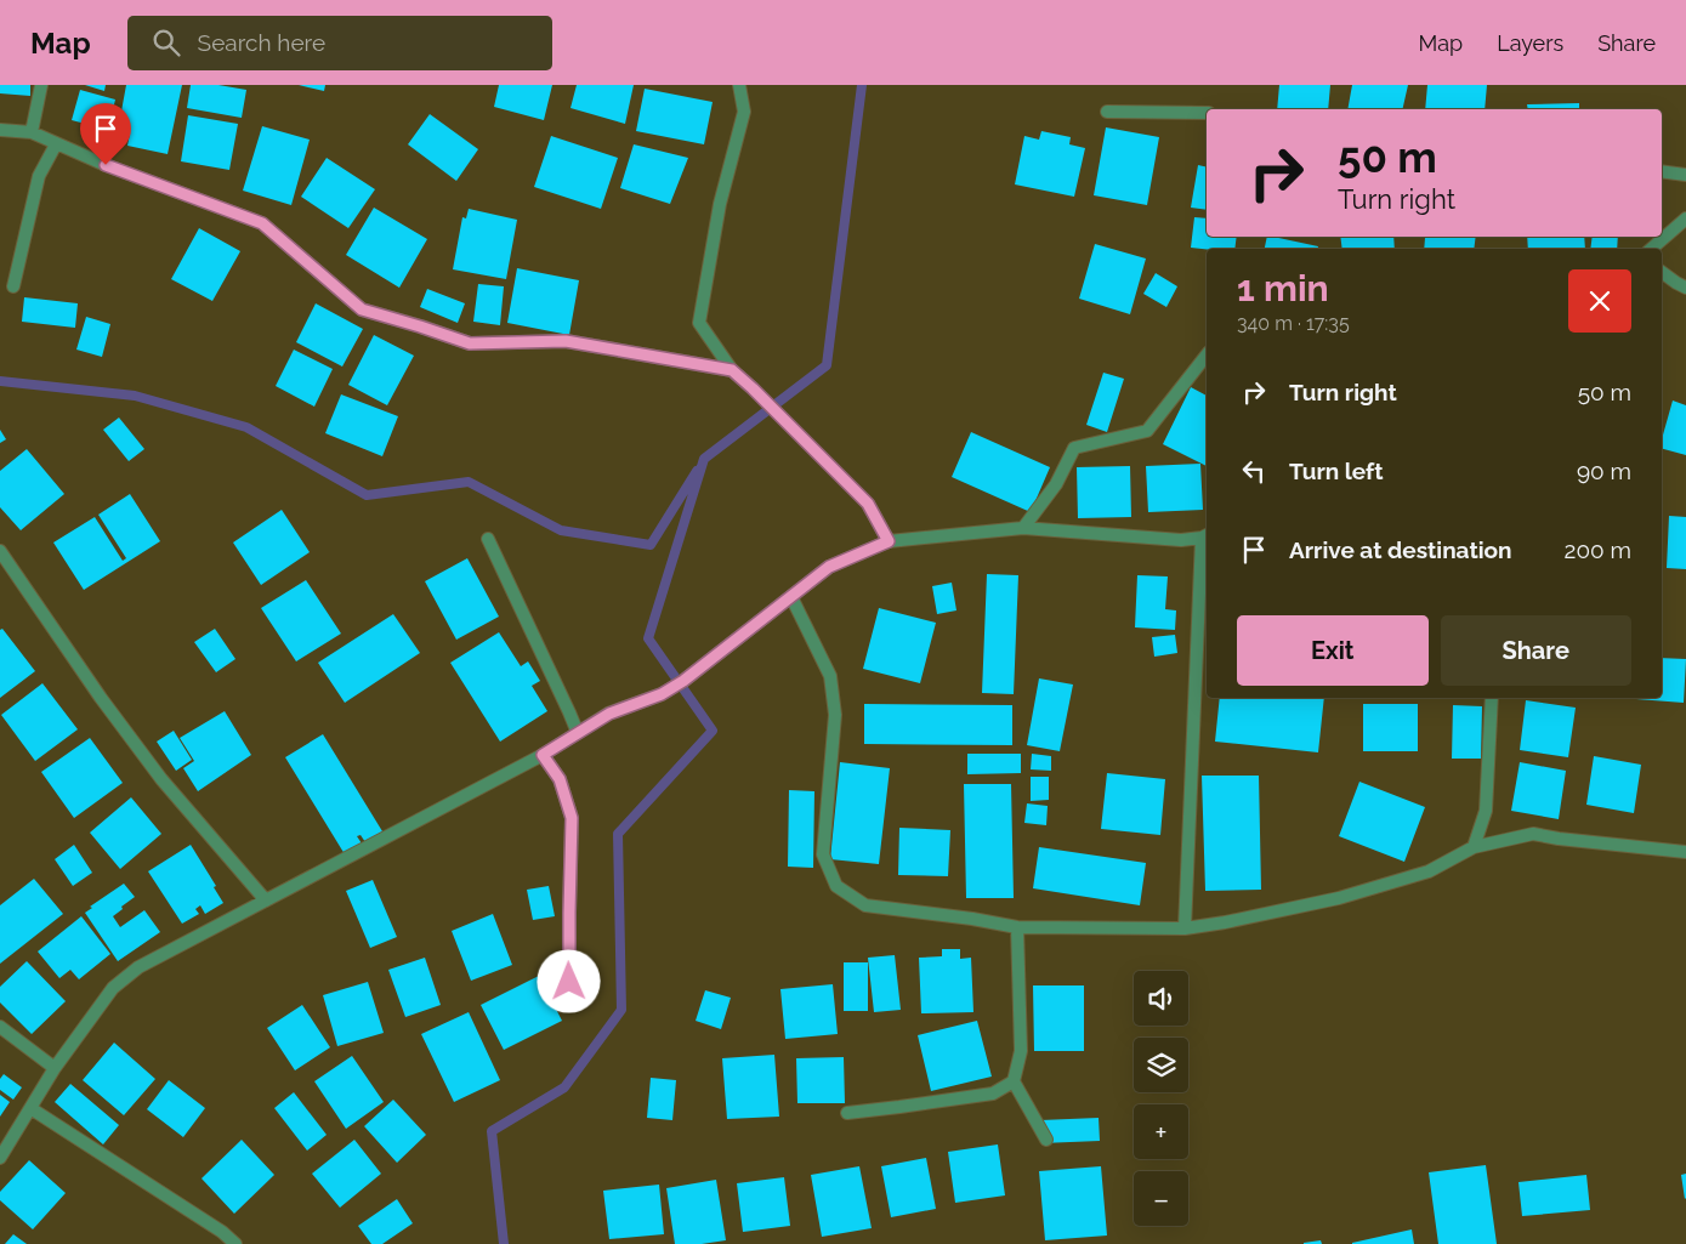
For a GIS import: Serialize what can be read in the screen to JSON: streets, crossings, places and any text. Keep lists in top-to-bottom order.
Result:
{
  "page": {
    "header": "Map",
    "search": "Search here",
    "nav": ["Map", "Layers", "Share"],
    "turn": ["50 m", "Turn right"],
    "heading": ["1 min", "340 m · 17:35"],
    "list": [
      {
        "name": "Turn right",
        "value": "50 m"
      },
      {
        "name": "Turn left",
        "value": "90 m"
      },
      {
        "name": "Arrive at destination",
        "value": "200 m"
      }
    ],
    "buttons": ["Exit", "Share"],
    "map_buttons": ["+", "−"]
  }
}
